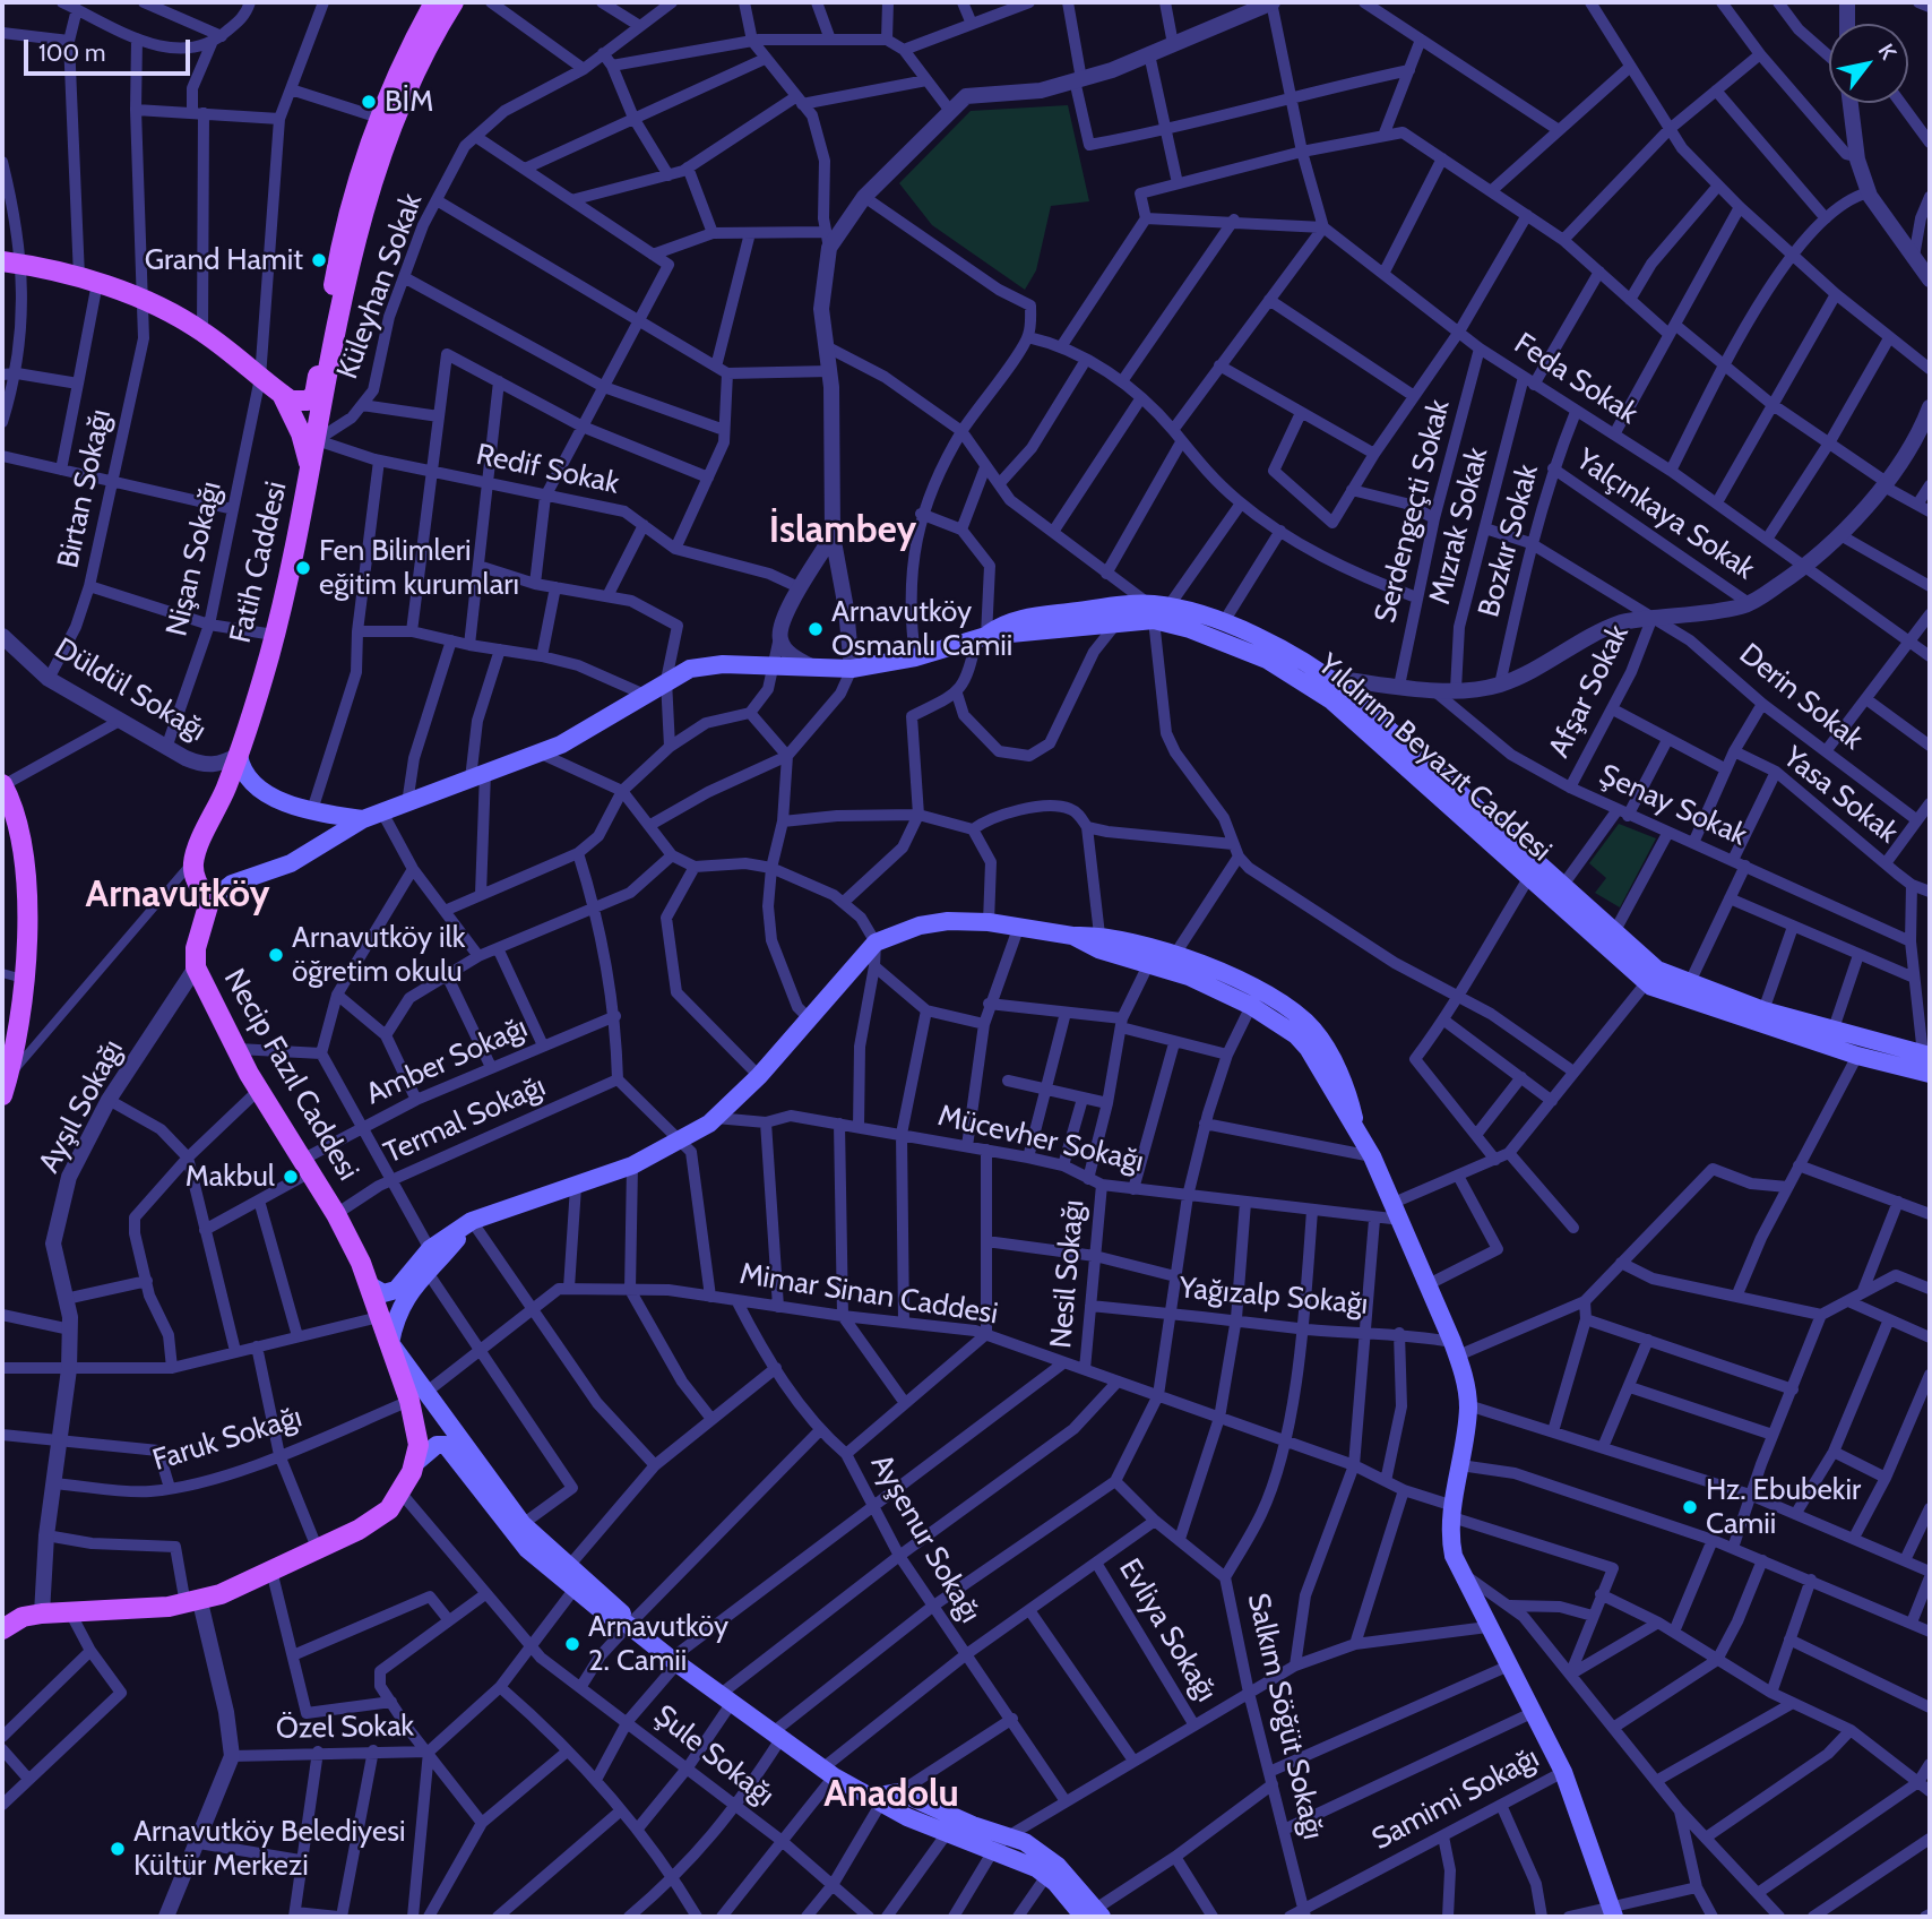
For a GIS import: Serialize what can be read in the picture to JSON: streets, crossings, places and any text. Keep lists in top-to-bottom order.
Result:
{
  "streets": {
    "main road": ["Fatih Caddesi", "Yıldırım Beyazıt Caddesi", "Necip Fazıl Caddesi"],
    "street": [
      "Küleyhan Sokak",
      "Feda Sokak",
      "Redif Sokak",
      "Birtan Sokağı",
      "Serdengeçti Sokak",
      "Yalçınkaya Sokak",
      "Mızrak Sokak",
      "Bozkır Sokak",
      "Nişan Sokağı",
      "Düldül Sokağı",
      "Afşar Sokak",
      "Derin Sokak",
      "Yasa Sokak",
      "Şenay Sokak",
      "Amber Sokağı",
      "Ayşıl Sokağı",
      "Termal Sokağı",
      "Mücevher Sokağı",
      "Nesil Sokağı",
      "Mimar Sinan Caddesi",
      "Yağızalp Sokağı",
      "Faruk Sokağı",
      "Ayşenur Sokağı",
      "Evliya Sokağı",
      "Salkım Söğüt Sokağı",
      "Özel Sokak",
      "Şule Sokağı",
      "Samimi Sokağı"
    ]
  },
  "crossings": [
    ["Küleyhan Sokak", "Redif Sokak"],
    ["Küleyhan Sokak", "Fatih Caddesi"],
    ["Feda Sokak", "Serdengeçti Sokak"],
    ["Feda Sokak", "Mızrak Sokak"],
    ["Feda Sokak", "Bozkır Sokak"],
    ["Redif Sokak", "Fatih Caddesi"],
    ["Birtan Sokağı", "Düldül Sokağı"],
    ["Yalçınkaya Sokak", "Bozkır Sokak"],
    ["Mızrak Sokak", "Derin Sokak"],
    ["Bozkır Sokak", "Derin Sokak"],
    ["Nişan Sokağı", "Düldül Sokağı"],
    ["Fatih Caddesi", "Düldül Sokağı"],
    ["Afşar Sokak", "Derin Sokak"],
    ["Afşar Sokak", "Şenay Sokak"],
    ["Yıldırım Beyazıt Caddesi", "Necip Fazıl Caddesi"],
    ["Amber Sokağı", "Necip Fazıl Caddesi"],
    ["Necip Fazıl Caddesi", "Ayşıl Sokağı"],
    ["Necip Fazıl Caddesi", "Termal Sokağı"],
    ["Necip Fazıl Caddesi", "Faruk Sokağı"],
    ["Necip Fazıl Caddesi", "Şule Sokağı"],
    ["Ayşıl Sokağı", "Faruk Sokağı"],
    ["Mücevher Sokağı", "Nesil Sokağı"],
    ["Nesil Sokağı", "Mimar Sinan Caddesi"],
    ["Nesil Sokağı", "Yağızalp Sokağı"],
    ["Mimar Sinan Caddesi", "Ayşenur Sokağı"],
    ["Salkım Söğüt Sokağı", "Samimi Sokağı"],
    ["Özel Sokak", "Şule Sokağı"]
  ],
  "districts": ["İslambey", "Arnavutköy", "Anadolu"],
  "places": [
    "BİM",
    "Grand Hamit",
    "Fen Bilimleri eğitim kurumları",
    "Arnavutköy Osmanlı Camii",
    "Arnavutköy ilk öğretim okulu",
    "Makbul",
    "Hz. Ebubekir Camii",
    "Arnavutköy 2. Camii",
    "Arnavutköy Belediyesi Kültür Merkezi"
  ],
  "scale_bar": "100 m",
  "north": "top right"
}
